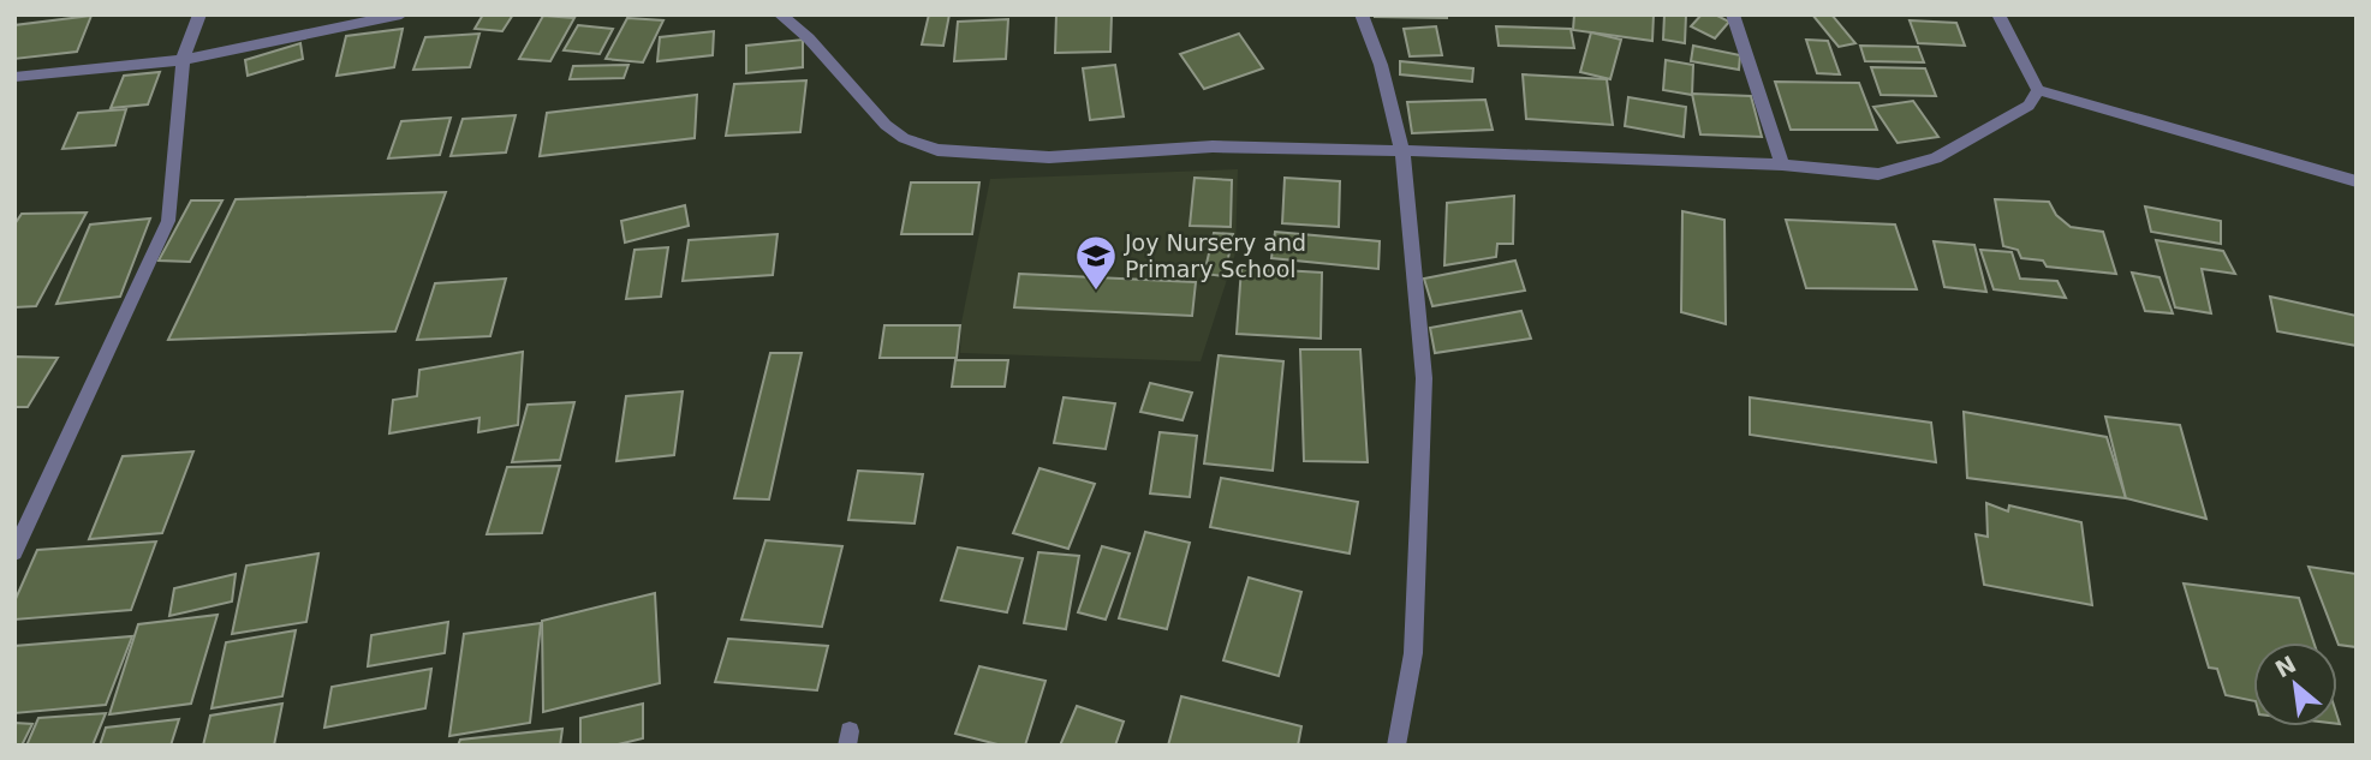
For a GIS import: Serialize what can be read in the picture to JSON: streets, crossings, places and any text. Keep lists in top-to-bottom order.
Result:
{
  "places": {
    "school or university": ["Joy Nursery and Primary School"]
  },
  "north": "top left"
}
